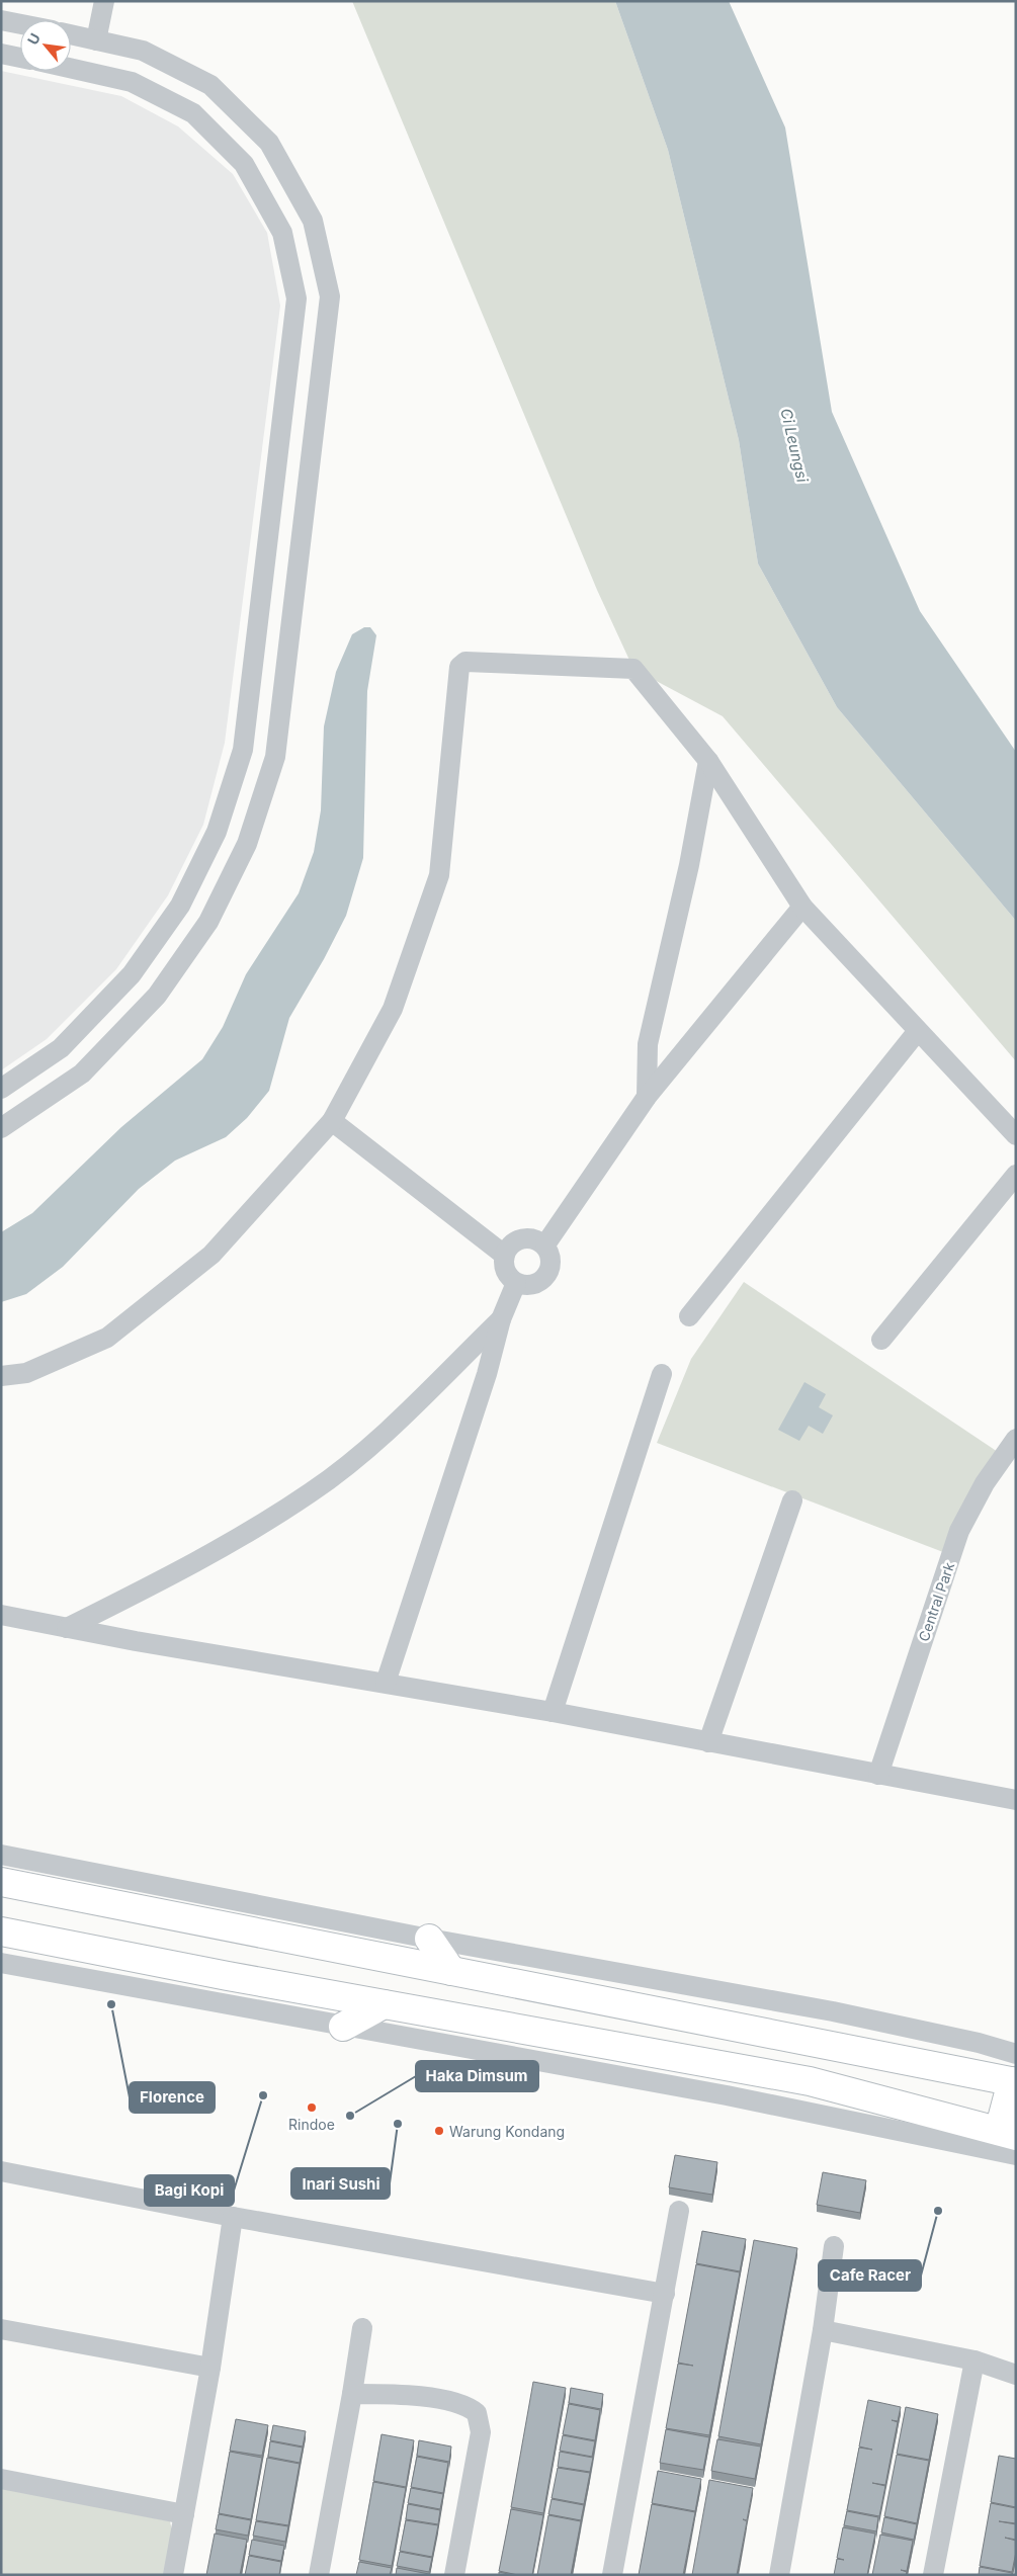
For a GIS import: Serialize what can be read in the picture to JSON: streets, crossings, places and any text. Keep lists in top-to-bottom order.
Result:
{
  "streets": {
    "street": ["Central Park"]
  },
  "water": ["Ci Leungsi"],
  "places": [
    "Florence",
    "Bagi Kopi",
    "Rindoe",
    "Haka Dimsum",
    "Inari Sushi",
    "Warung Kondang",
    "Cafe Racer"
  ],
  "north": "top left"
}
